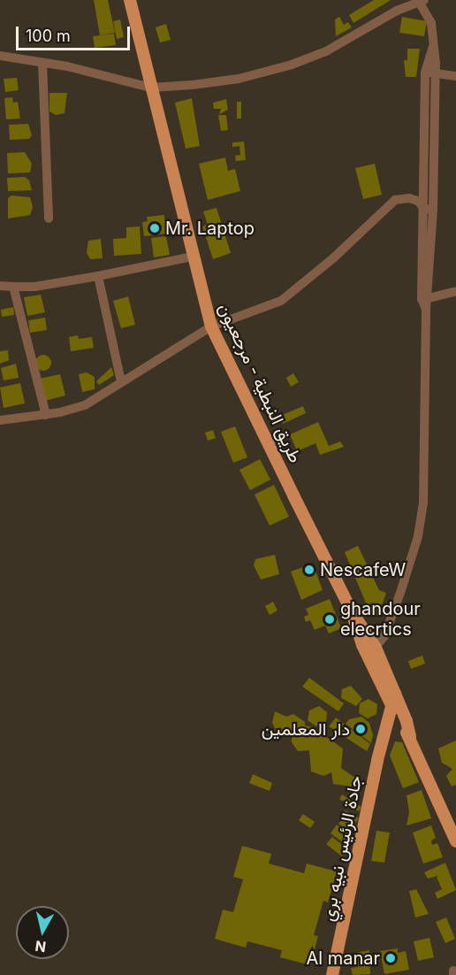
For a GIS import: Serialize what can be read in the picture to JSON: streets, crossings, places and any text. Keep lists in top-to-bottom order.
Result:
{
  "streets": {
    "main road": ["طريق النبطية - مرجعيون", "جادة الرئيس نبيه بري"]
  },
  "crossings": [
    ["طريق النبطية - مرجعيون", "جادة الرئيس نبيه بري"]
  ],
  "places": [
    "Mr. Laptop",
    "NescafeW",
    "ghandour elecrtics",
    "دار المعلمين",
    "Al manar"
  ],
  "scale_bar": "100 m",
  "north": "bottom"
}
